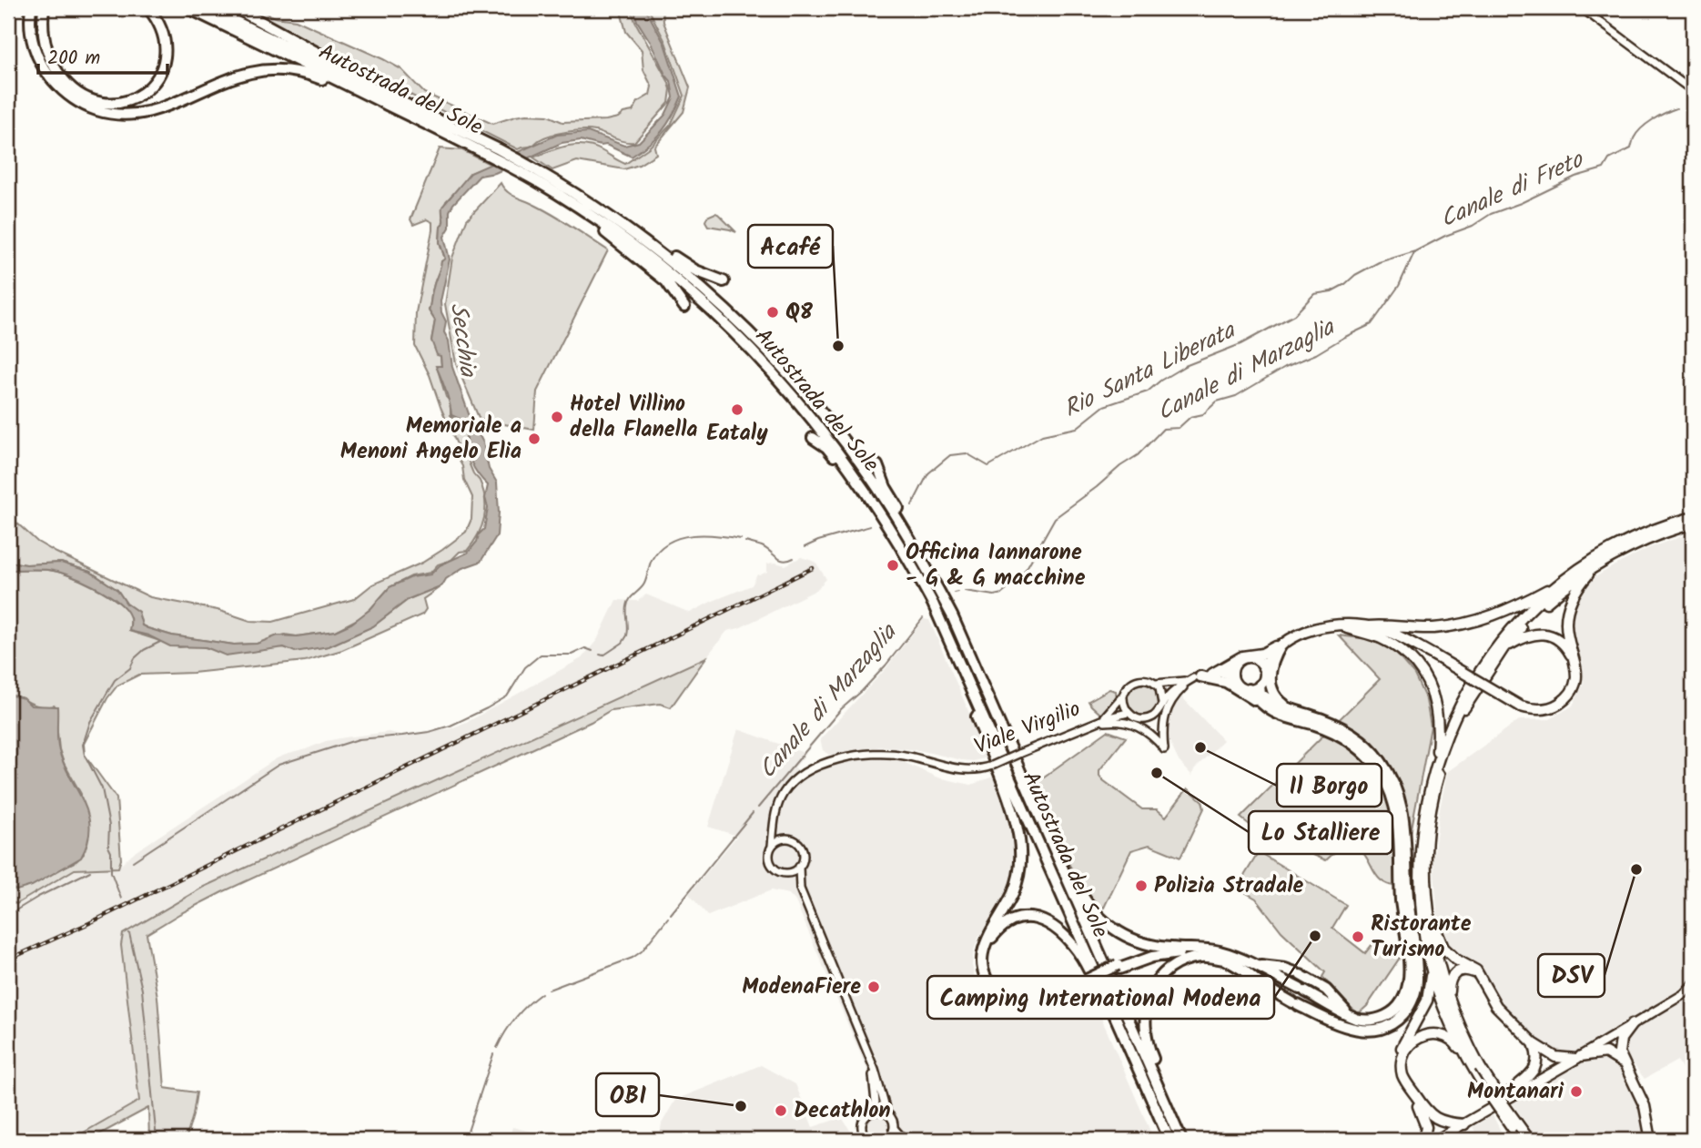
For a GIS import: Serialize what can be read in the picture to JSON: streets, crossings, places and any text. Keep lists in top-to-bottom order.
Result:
{
  "streets": {
    "highway": ["Autostrada del Sole"],
    "street": ["Viale Virgilio"]
  },
  "water": [
    "Canale di Freto",
    "Secchia",
    "Rio Santa Liberata",
    "Canale di Marzaglia"
  ],
  "places": [
    "Q8",
    "Acafé",
    "Eataly",
    "Hotel Villino della Flanella",
    "Memoriale a Menoni Angelo Elia",
    "Officina Iannarone - G & G macchine",
    "Il Borgo",
    "Lo Stalliere",
    "DSV",
    "Polizia Stradale",
    "Camping International Modena",
    "Ristorante Turismo",
    "ModenaFiere",
    "Montanari",
    "OBI",
    "Decathlon"
  ],
  "scale_bar": "200 m"
}
